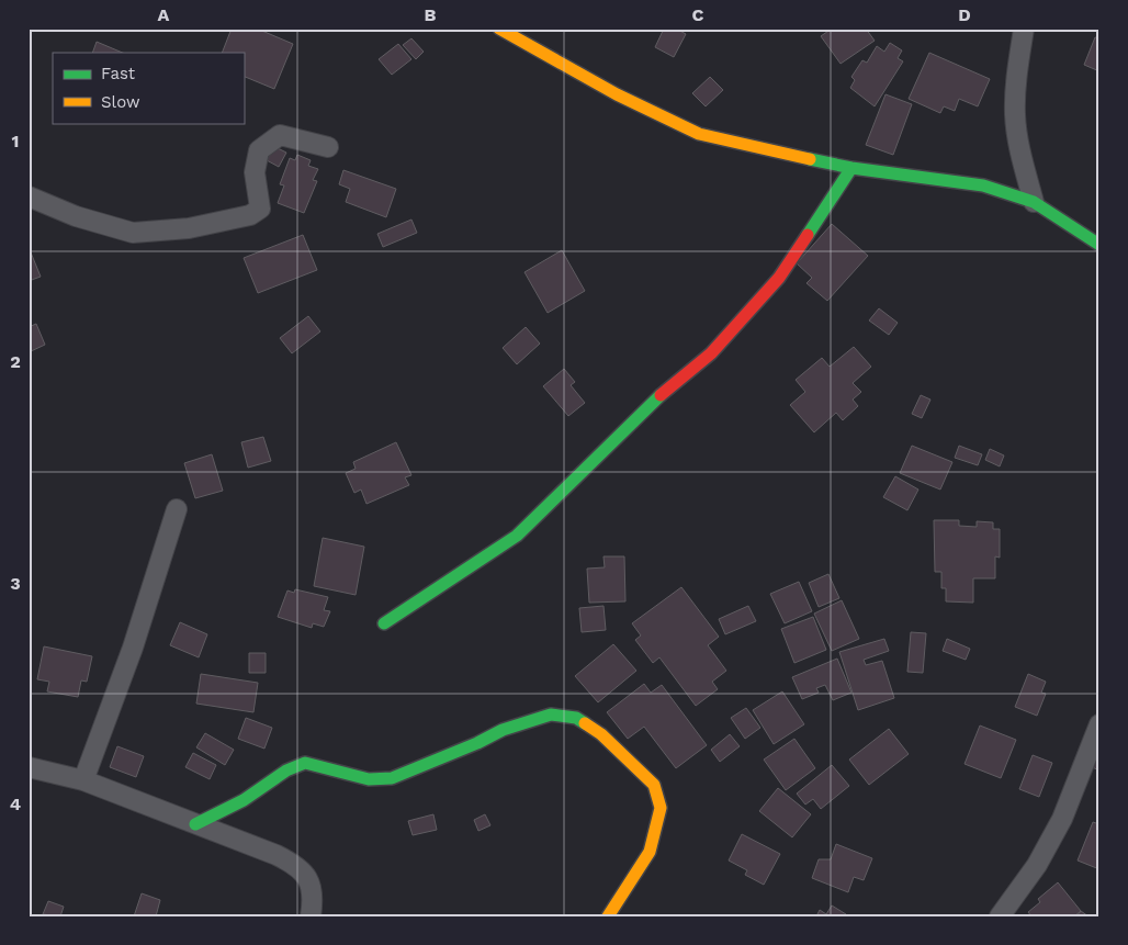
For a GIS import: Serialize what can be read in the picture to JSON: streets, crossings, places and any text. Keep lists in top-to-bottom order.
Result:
{
  "legend": ["Fast", "Slow"],
  "grid": {
    "columns": [
      "A",
      "B",
      "C",
      "D"
    ],
    "rows": [
      "1",
      "2",
      "3",
      "4"
    ]
  }
}
